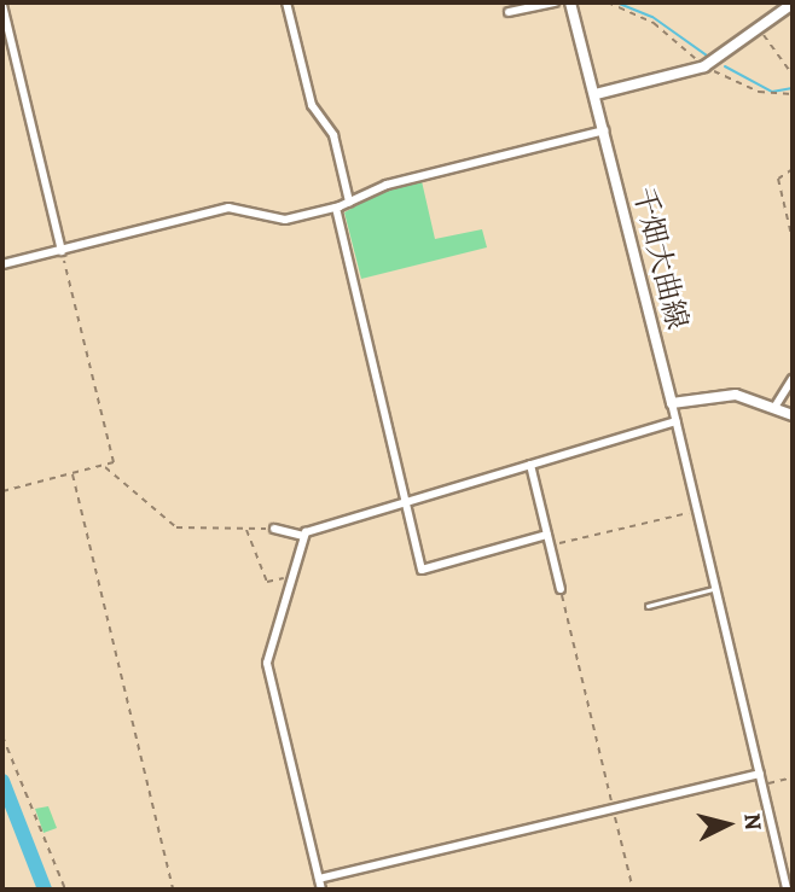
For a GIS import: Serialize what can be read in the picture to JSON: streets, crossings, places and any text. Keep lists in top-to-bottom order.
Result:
{
  "streets": {
    "main road": ["千畑大曲線"]
  },
  "north": "right"
}
